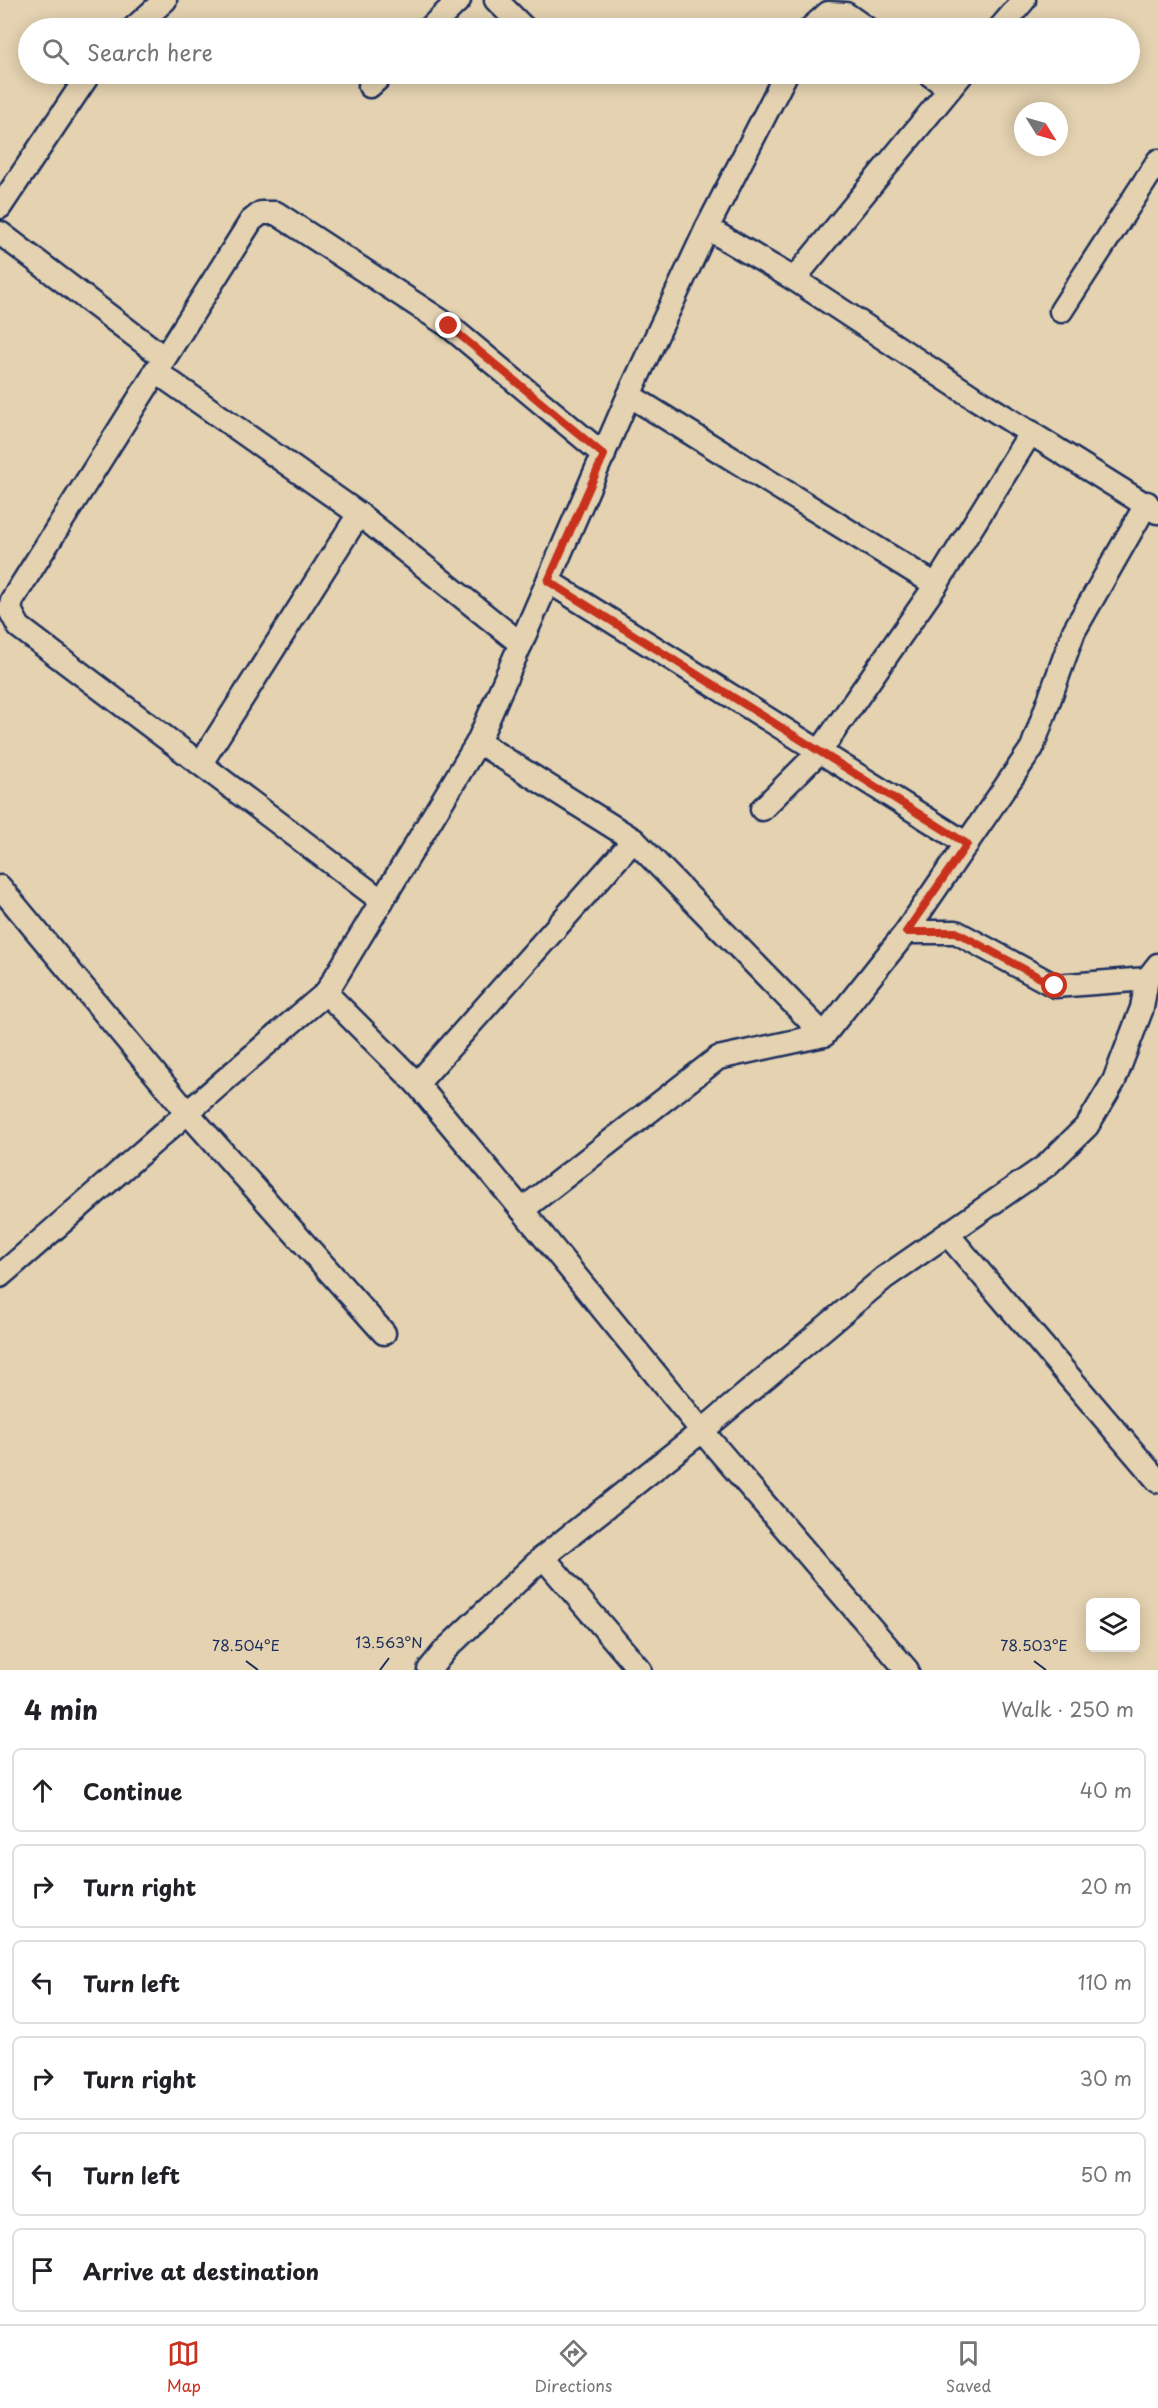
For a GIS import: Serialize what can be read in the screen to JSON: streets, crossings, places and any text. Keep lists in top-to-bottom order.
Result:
{
  "north": "bottom right",
  "page": {
    "search": "Search here",
    "heading": ["4 min", "Walk · 250 m"],
    "list": [
      ["Continue", "40 m"],
      ["Turn right", "20 m"],
      ["Turn left", "110 m"],
      ["Turn right", "30 m"],
      ["Turn left", "50 m"],
      "Arrive at destination"
    ],
    "nav": ["Map", "Directions", "Saved"]
  },
  "coordinates": ["13.563°N", "78.504°E", "78.503°E"]
}
